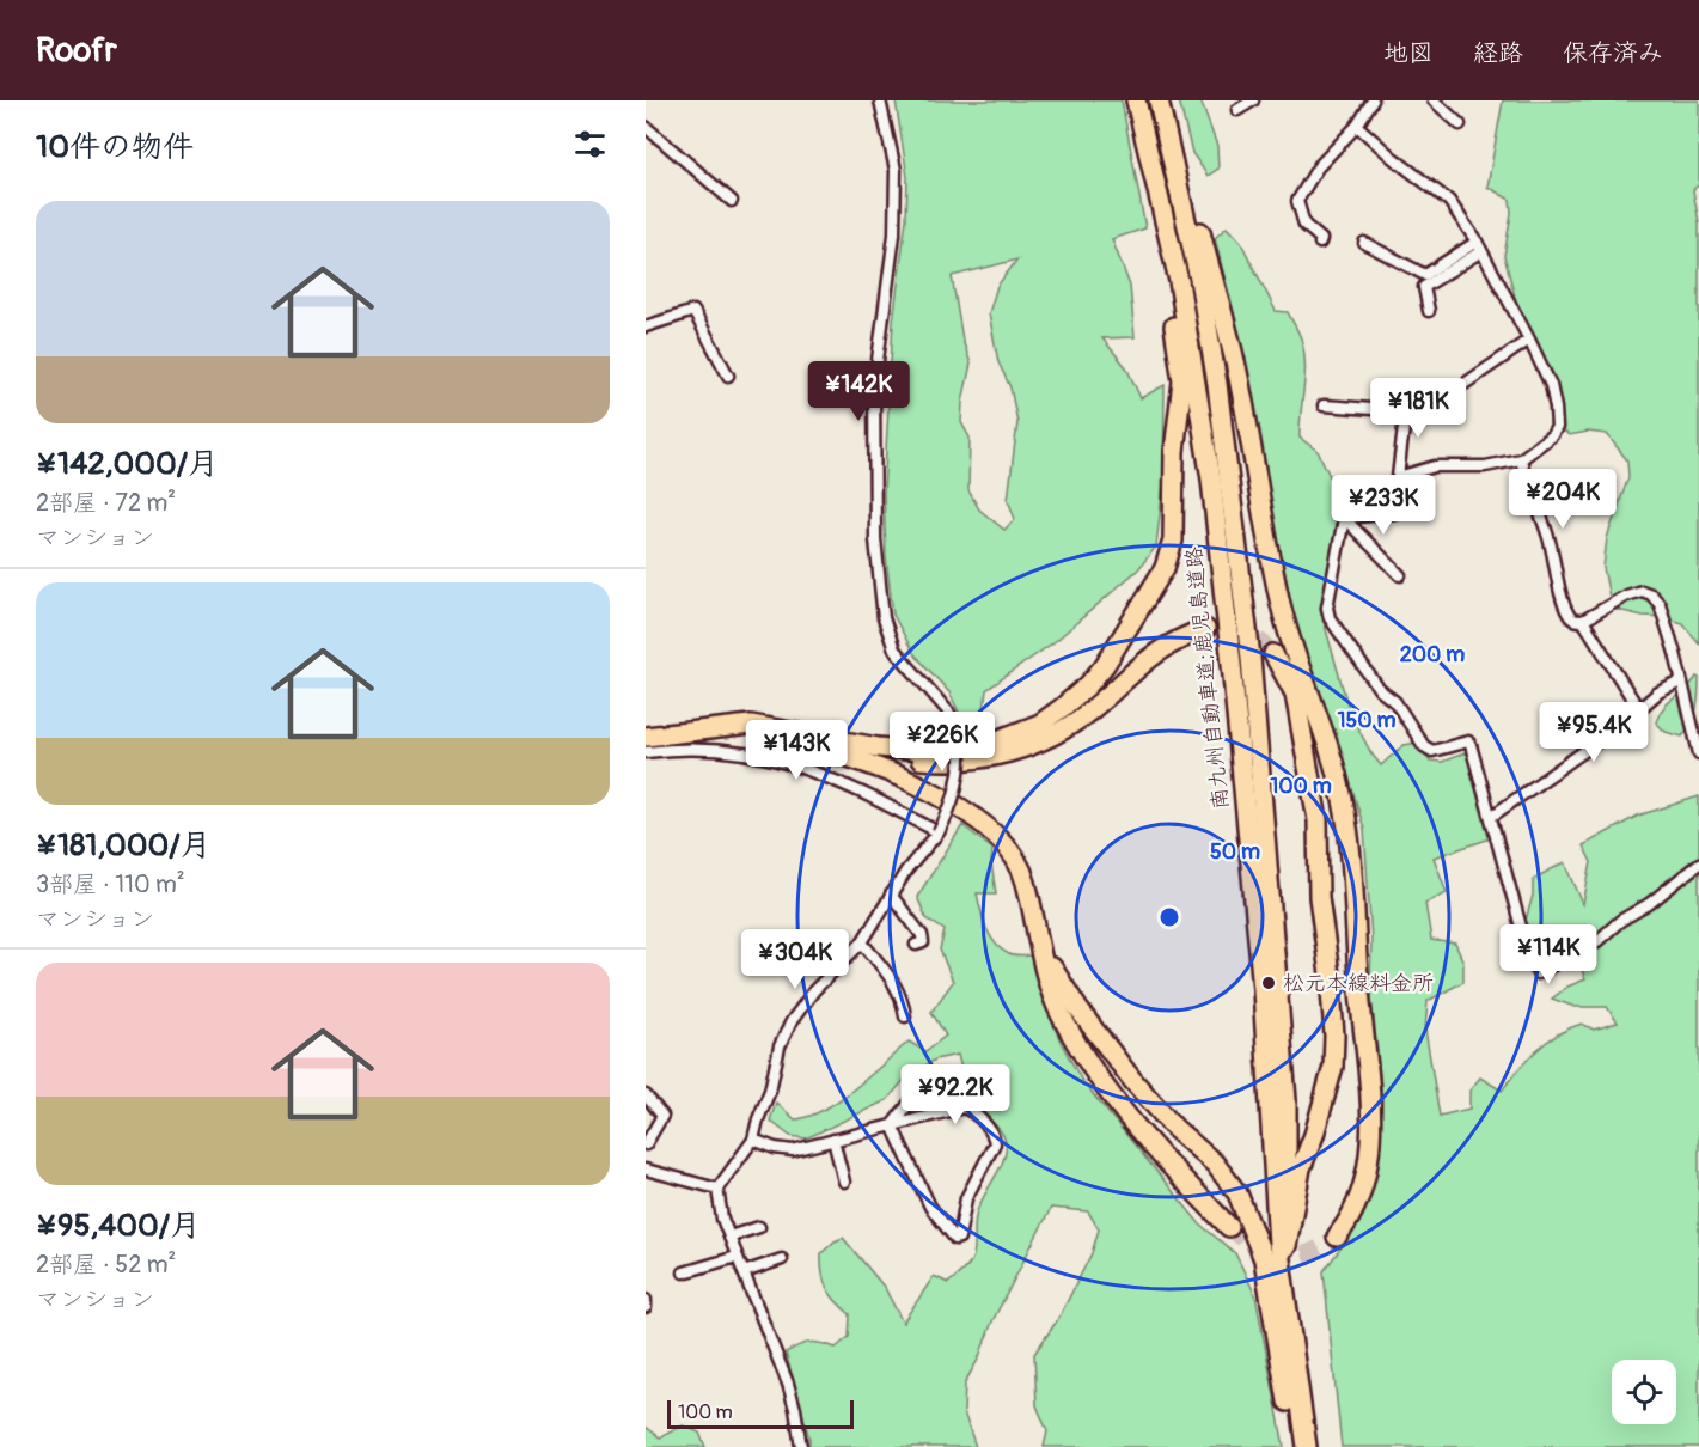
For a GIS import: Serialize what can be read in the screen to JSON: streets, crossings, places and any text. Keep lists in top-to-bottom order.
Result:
{
  "streets": {
    "highway": ["南九州自動車道;鹿児島道路"]
  },
  "places": ["松元本線料金所"],
  "scale_bar": "100 m",
  "page": {
    "header": "Roofr",
    "nav": ["地図", "経路", "保存済み"],
    "heading": "10件の物件",
    "list": [
      {
        "name": "¥142,000/月",
        "note": "2部屋 · 72 m² · マンション"
      },
      {
        "name": "¥181,000/月",
        "note": "3部屋 · 110 m² · マンション"
      },
      {
        "name": "¥95,400/月",
        "note": "2部屋 · 52 m² · マンション"
      }
    ],
    "price": [
      "¥142K",
      "¥181K",
      "¥204K",
      "¥233K",
      "¥95.4K",
      "¥226K",
      "¥143K",
      "¥114K",
      "¥304K",
      "¥92.2K"
    ],
    "scale": "100 m"
  },
  "rings": [
    "200 m",
    "150 m",
    "100 m",
    "50 m"
  ]
}
